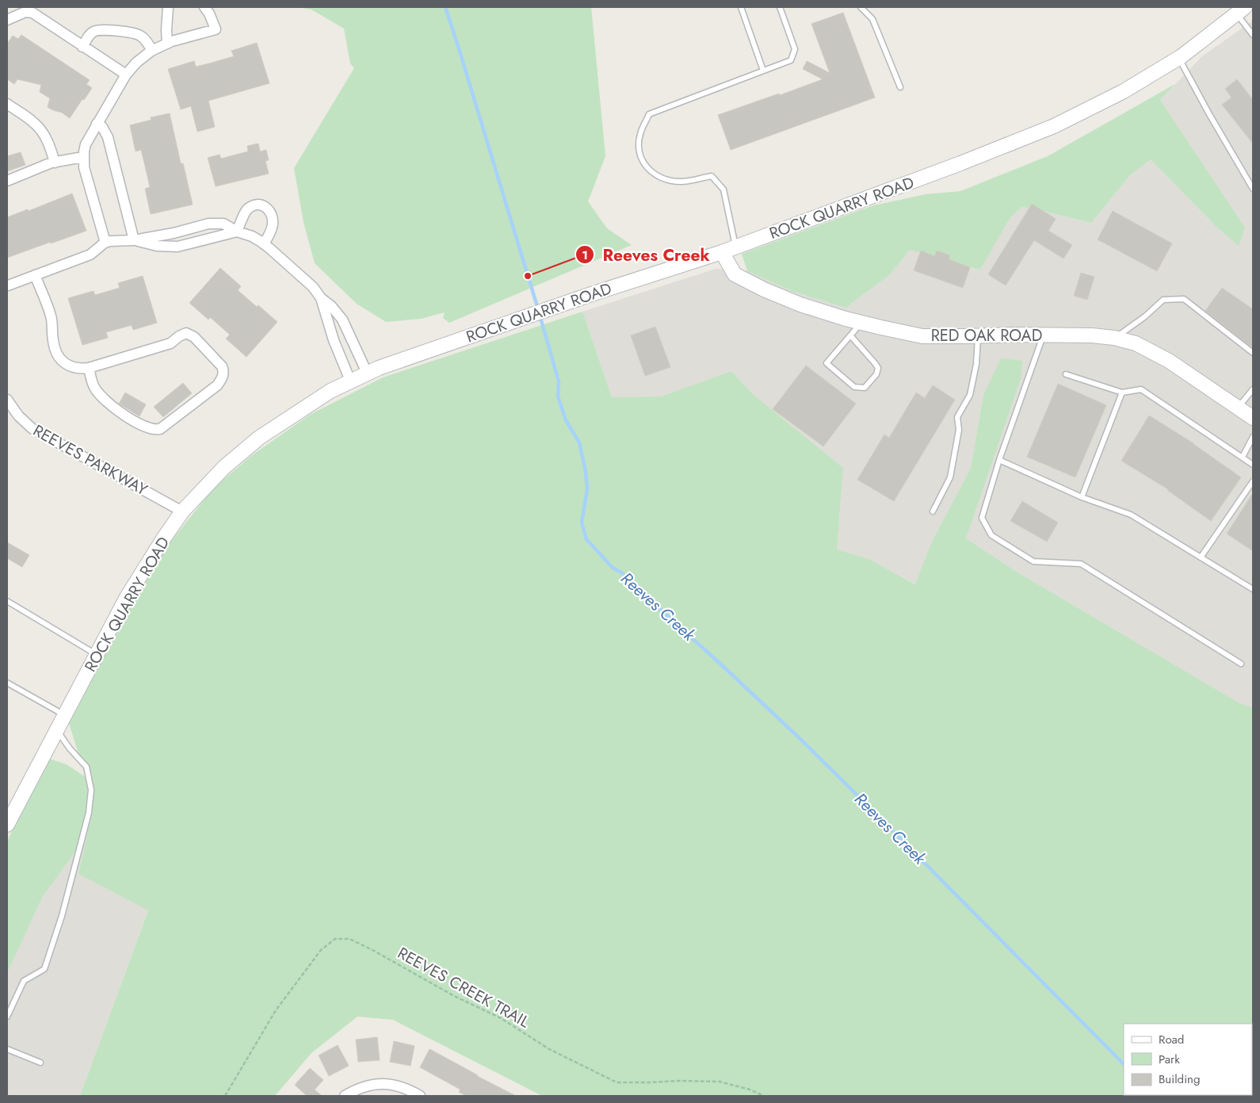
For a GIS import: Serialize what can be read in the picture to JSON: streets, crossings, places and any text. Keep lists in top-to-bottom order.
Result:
{
  "streets": {
    "street": ["ROCK QUARRY ROAD", "RED OAK ROAD", "REEVES PARKWAY"],
    "path": ["REEVES CREEK TRAIL"]
  },
  "crossings": [
    ["ROCK QUARRY ROAD", "RED OAK ROAD"],
    ["ROCK QUARRY ROAD", "REEVES PARKWAY"]
  ],
  "water": ["Reeves Creek"],
  "places": ["Reeves Creek"],
  "legend": ["Road", "Park", "Building"]
}
